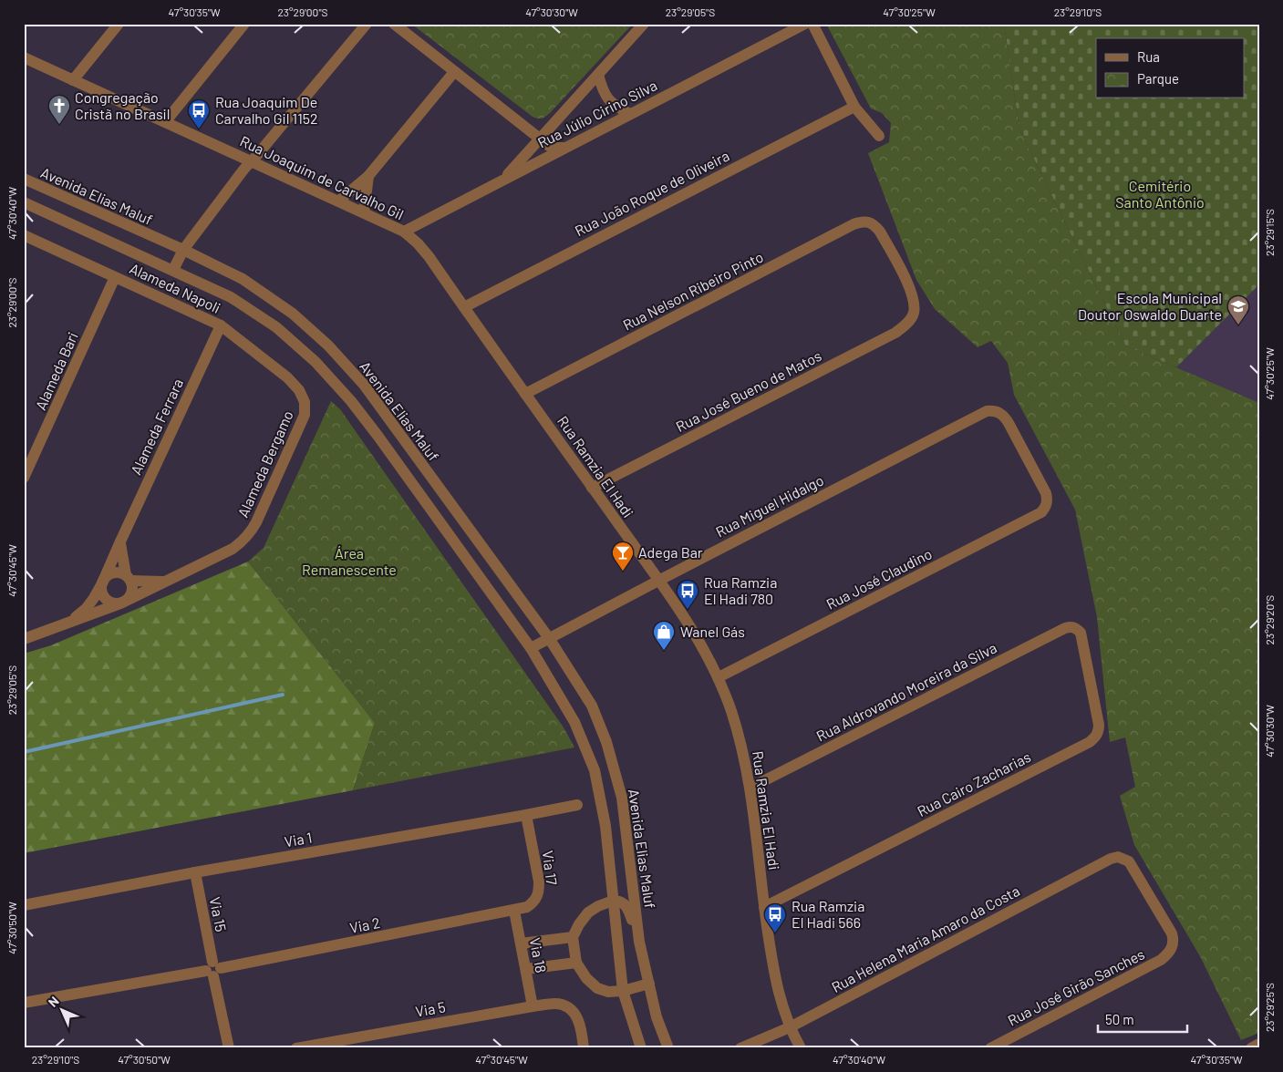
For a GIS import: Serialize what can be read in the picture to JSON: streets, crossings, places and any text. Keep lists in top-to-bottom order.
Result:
{
  "streets": {
    "street": [
      "Rua Júlio Cirino Silva",
      "Rua Joaquim de Carvalho Gil",
      "Rua João Roque de Oliveira",
      "Avenida Elias Maluf",
      "Alameda Napoli",
      "Rua Nelson Ribeiro Pinto",
      "Alameda Bari",
      "Rua José Bueno de Matos",
      "Alameda Ferrara",
      "Alameda Bergamo",
      "Rua Ramzia El Hadi",
      "Rua Miguel Hidalgo",
      "Rua José Claudino",
      "Rua Aldrovando Moreira da Silva",
      "Rua Cairo Zacharias",
      "Via 1",
      "Via 17",
      "Via 15",
      "Via 2",
      "Rua Helena Maria Amaro da Costa",
      "Via 18",
      "Rua José Girão Sanches",
      "Via 5"
    ]
  },
  "crossings": [
    ["Rua Júlio Cirino Silva", "Rua Joaquim de Carvalho Gil"],
    ["Rua Joaquim de Carvalho Gil", "Rua João Roque de Oliveira"],
    ["Rua Joaquim de Carvalho Gil", "Rua Ramzia El Hadi"],
    ["Avenida Elias Maluf", "Rua Miguel Hidalgo"],
    ["Alameda Napoli", "Alameda Bari"],
    ["Alameda Napoli", "Alameda Ferrara"],
    ["Alameda Napoli", "Alameda Bergamo"],
    ["Rua Nelson Ribeiro Pinto", "Rua José Bueno de Matos"],
    ["Rua Nelson Ribeiro Pinto", "Rua Ramzia El Hadi"],
    ["Rua José Bueno de Matos", "Rua Ramzia El Hadi"],
    ["Alameda Ferrara", "Alameda Bergamo"],
    ["Rua Ramzia El Hadi", "Rua Miguel Hidalgo"],
    ["Rua Ramzia El Hadi", "Rua José Claudino"],
    ["Rua Ramzia El Hadi", "Rua Aldrovando Moreira da Silva"],
    ["Rua Ramzia El Hadi", "Rua Cairo Zacharias"],
    ["Rua Ramzia El Hadi", "Rua Helena Maria Amaro da Costa"],
    ["Rua Miguel Hidalgo", "Rua José Claudino"],
    ["Rua Aldrovando Moreira da Silva", "Rua Cairo Zacharias"],
    ["Via 1", "Via 17"],
    ["Via 1", "Via 15"],
    ["Via 17", "Via 2"],
    ["Via 17", "Via 18"],
    ["Via 15", "Via 2"],
    ["Via 2", "Via 18"],
    ["Rua Helena Maria Amaro da Costa", "Rua José Girão Sanches"],
    ["Via 18", "Via 5"]
  ],
  "parks": ["Cemitério Santo Antônio", "Área Remanescente"],
  "places": {
    "church": ["Congregação Cristã no Brasil"],
    "bus stop": ["Rua Joaquim De Carvalho Gil 1152", "Rua Ramzia El Hadi 780", "Rua Ramzia El Hadi 566"],
    "school or university": ["Escola Municipal Doutor Oswaldo Duarte"],
    "bar": ["Adega Bar"],
    "shop": ["Wanel Gás"]
  },
  "legend": ["Rua", "Parque"],
  "scale_bar": "50 m",
  "north": "top left",
  "coordinates": [
    "47°30'35\"W",
    "23°29'00\"S",
    "47°30'30\"W",
    "23°29'05\"S",
    "47°30'25\"W",
    "23°29'10\"S",
    "47°30'40\"W",
    "23°29'15\"S",
    "47°30'45\"W",
    "23°29'20\"S",
    "47°30'50\"W",
    "23°29'25\"S"
  ]
}
